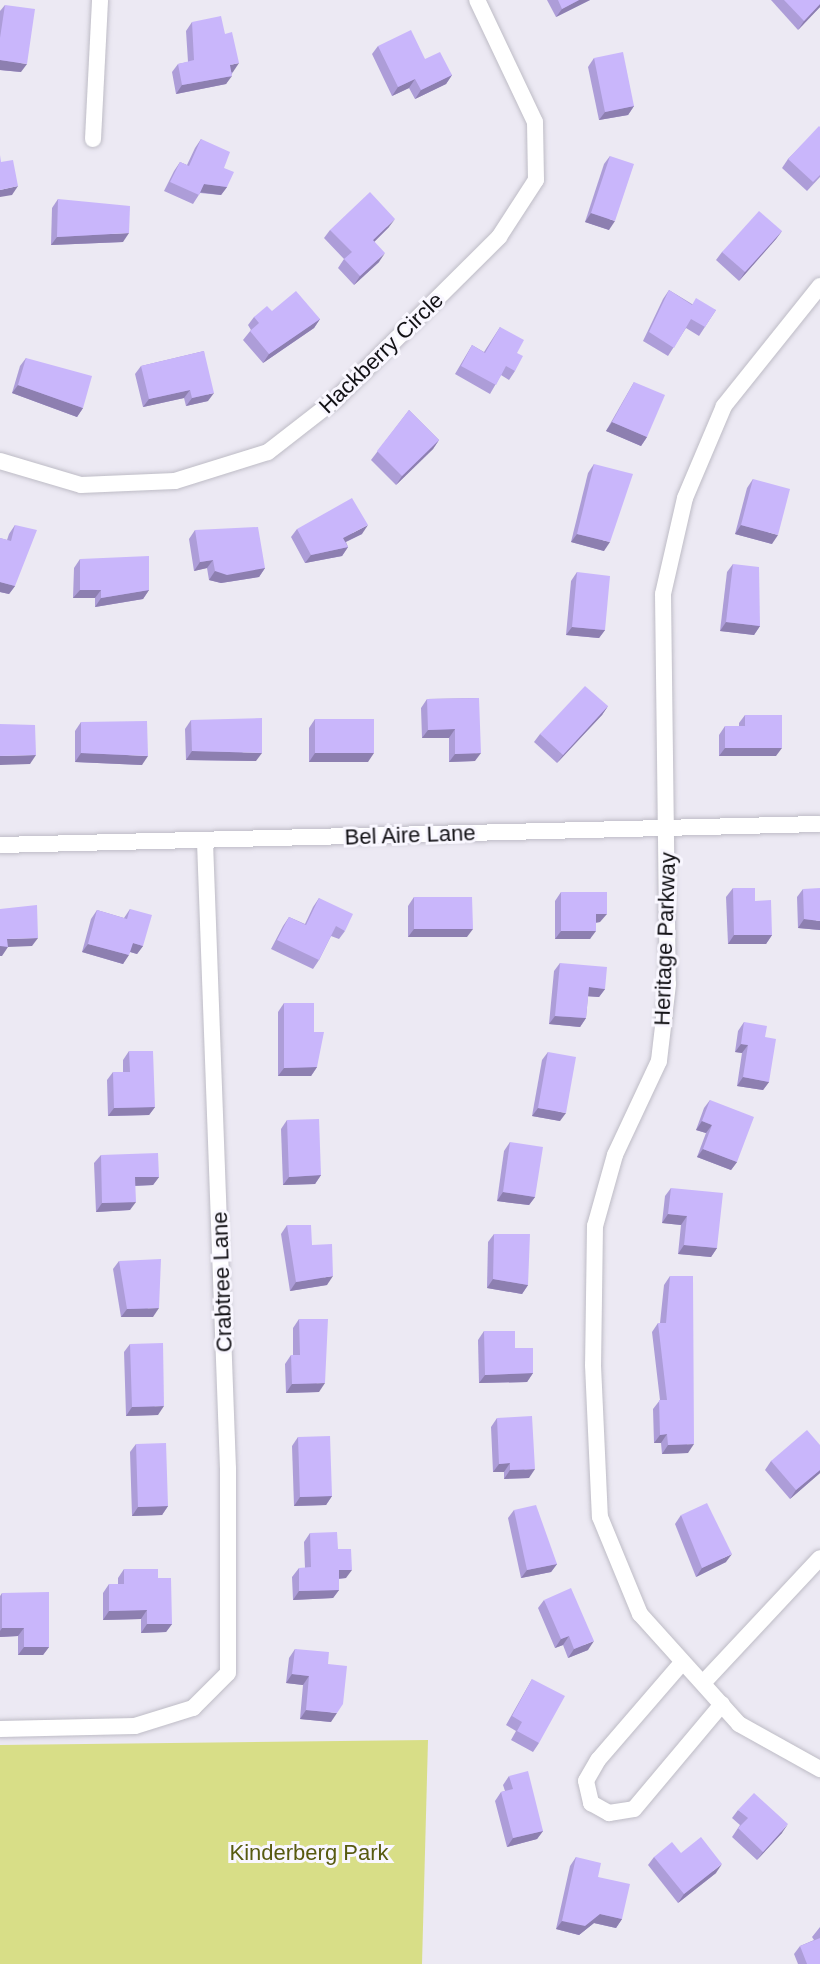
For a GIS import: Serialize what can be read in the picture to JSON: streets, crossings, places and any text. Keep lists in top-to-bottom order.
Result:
{
  "streets": {
    "street": [
      "Hackberry Circle",
      "Bel Aire Lane",
      "Heritage Parkway",
      "Crabtree Lane"
    ]
  },
  "crossings": [
    ["Bel Aire Lane", "Heritage Parkway"],
    ["Bel Aire Lane", "Crabtree Lane"]
  ],
  "parks": ["Kinderberg Park"]
}
